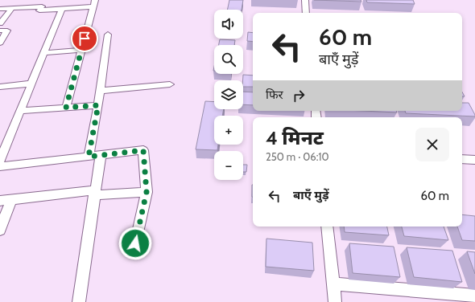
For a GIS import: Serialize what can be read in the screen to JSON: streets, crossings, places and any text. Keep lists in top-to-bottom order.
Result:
{
  "page": {
    "map_buttons": ["+", "−"],
    "turn": ["60 m", "बाएँ मुड़ें"],
    "then": "फिर",
    "heading": ["4 मिनट", "250 m · 06:10"],
    "list": [
      {
        "name": "बाएँ मुड़ें",
        "value": "60 m"
      }
    ]
  }
}
